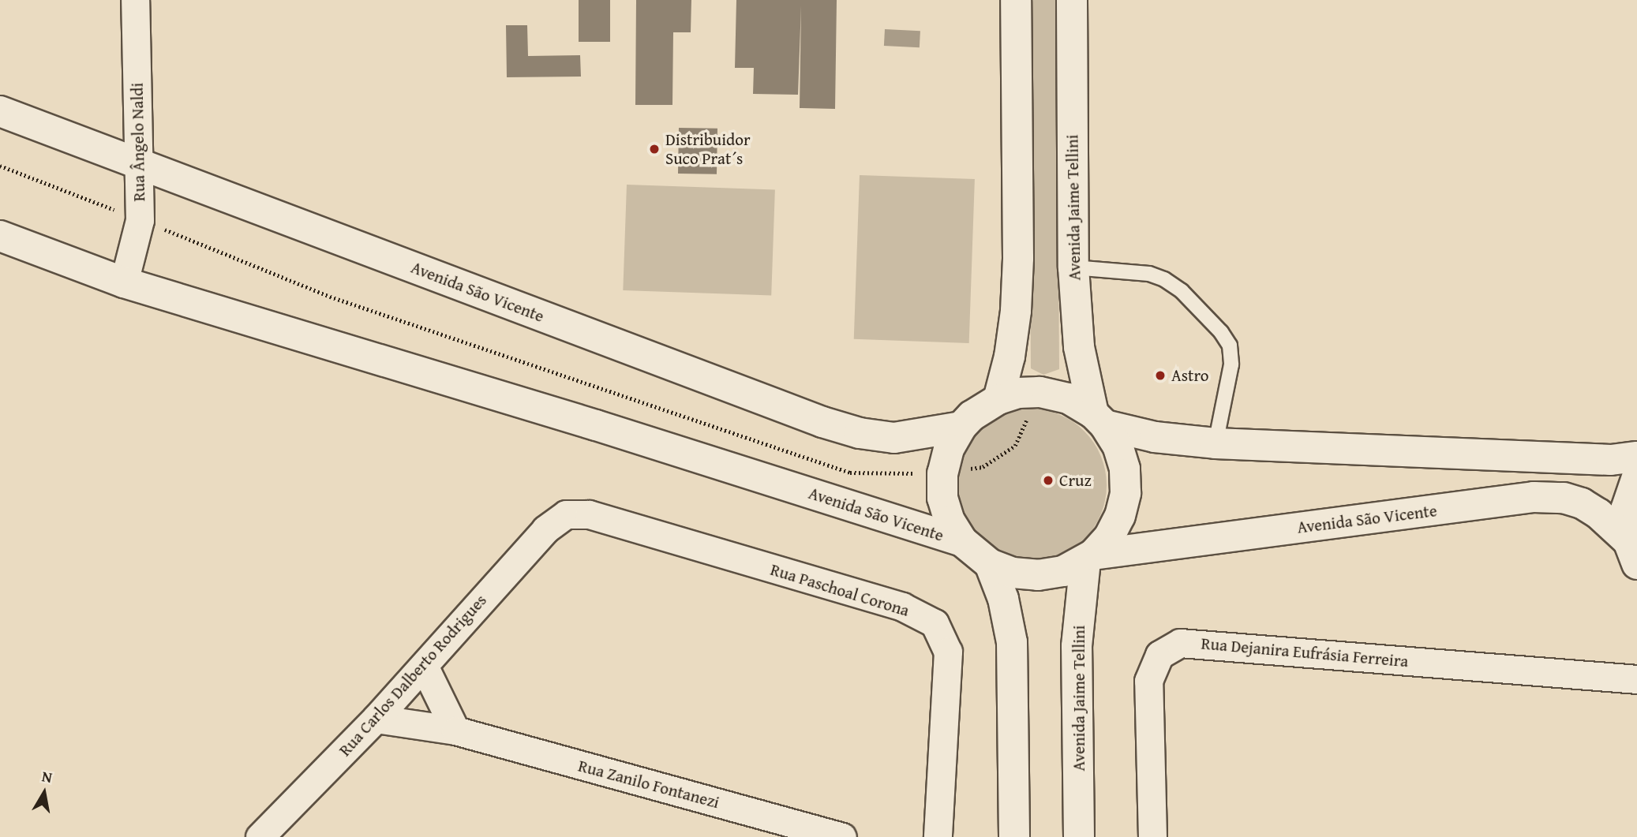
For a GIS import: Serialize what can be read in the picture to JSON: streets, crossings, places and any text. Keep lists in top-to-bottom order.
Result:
{
  "streets": {
    "main road": ["Avenida Jaime Tellini", "Avenida São Vicente"],
    "street": [
      "Rua Ângelo Naldi",
      "Rua Paschoal Corona",
      "Rua Dejanira Eufrásia Ferreira",
      "Rua Carlos Dalberto Rodrigues",
      "Rua Zanilo Fontanezi"
    ]
  },
  "crossings": [
    ["Rua Ângelo Naldi", "Avenida São Vicente"],
    ["Avenida Jaime Tellini", "Avenida São Vicente"],
    ["Rua Paschoal Corona", "Rua Carlos Dalberto Rodrigues"],
    ["Rua Carlos Dalberto Rodrigues", "Rua Zanilo Fontanezi"]
  ],
  "places": ["Distribuidor Suco Prat´s", "Astro", "Cruz"],
  "north": "top"
}
